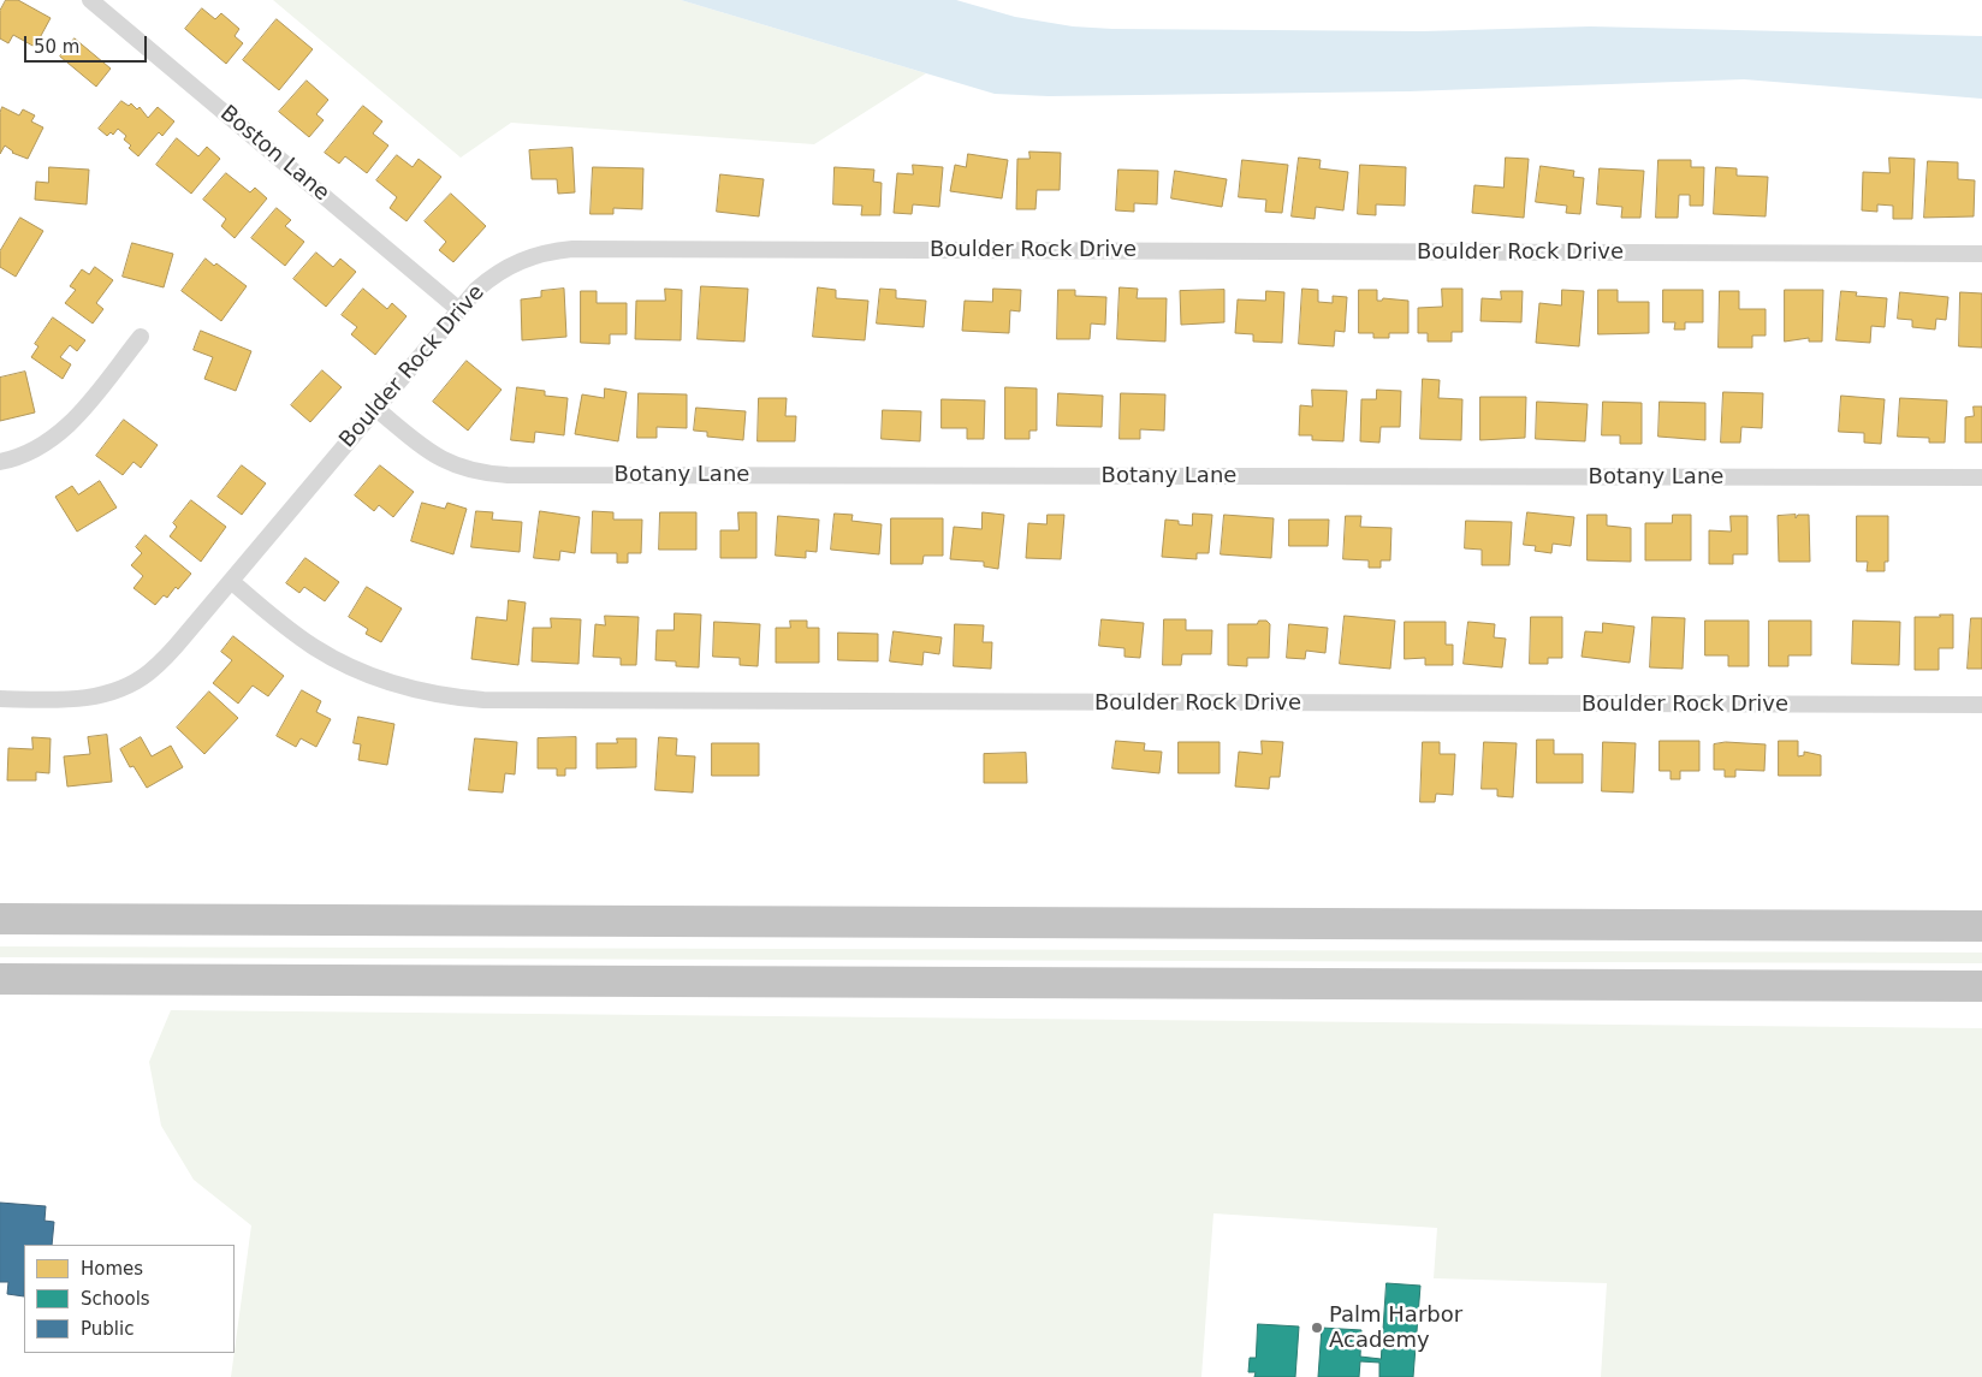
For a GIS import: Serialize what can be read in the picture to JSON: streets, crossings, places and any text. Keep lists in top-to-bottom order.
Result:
{
  "streets": {
    "street": ["Boston Lane", "Boulder Rock Drive", "Botany Lane"]
  },
  "crossings": [
    ["Boston Lane", "Boulder Rock Drive"],
    ["Boulder Rock Drive", "Botany Lane"]
  ],
  "places": ["Palm Harbor Academy"],
  "legend": ["Homes", "Schools", "Public"],
  "scale_bar": "50 m"
}
